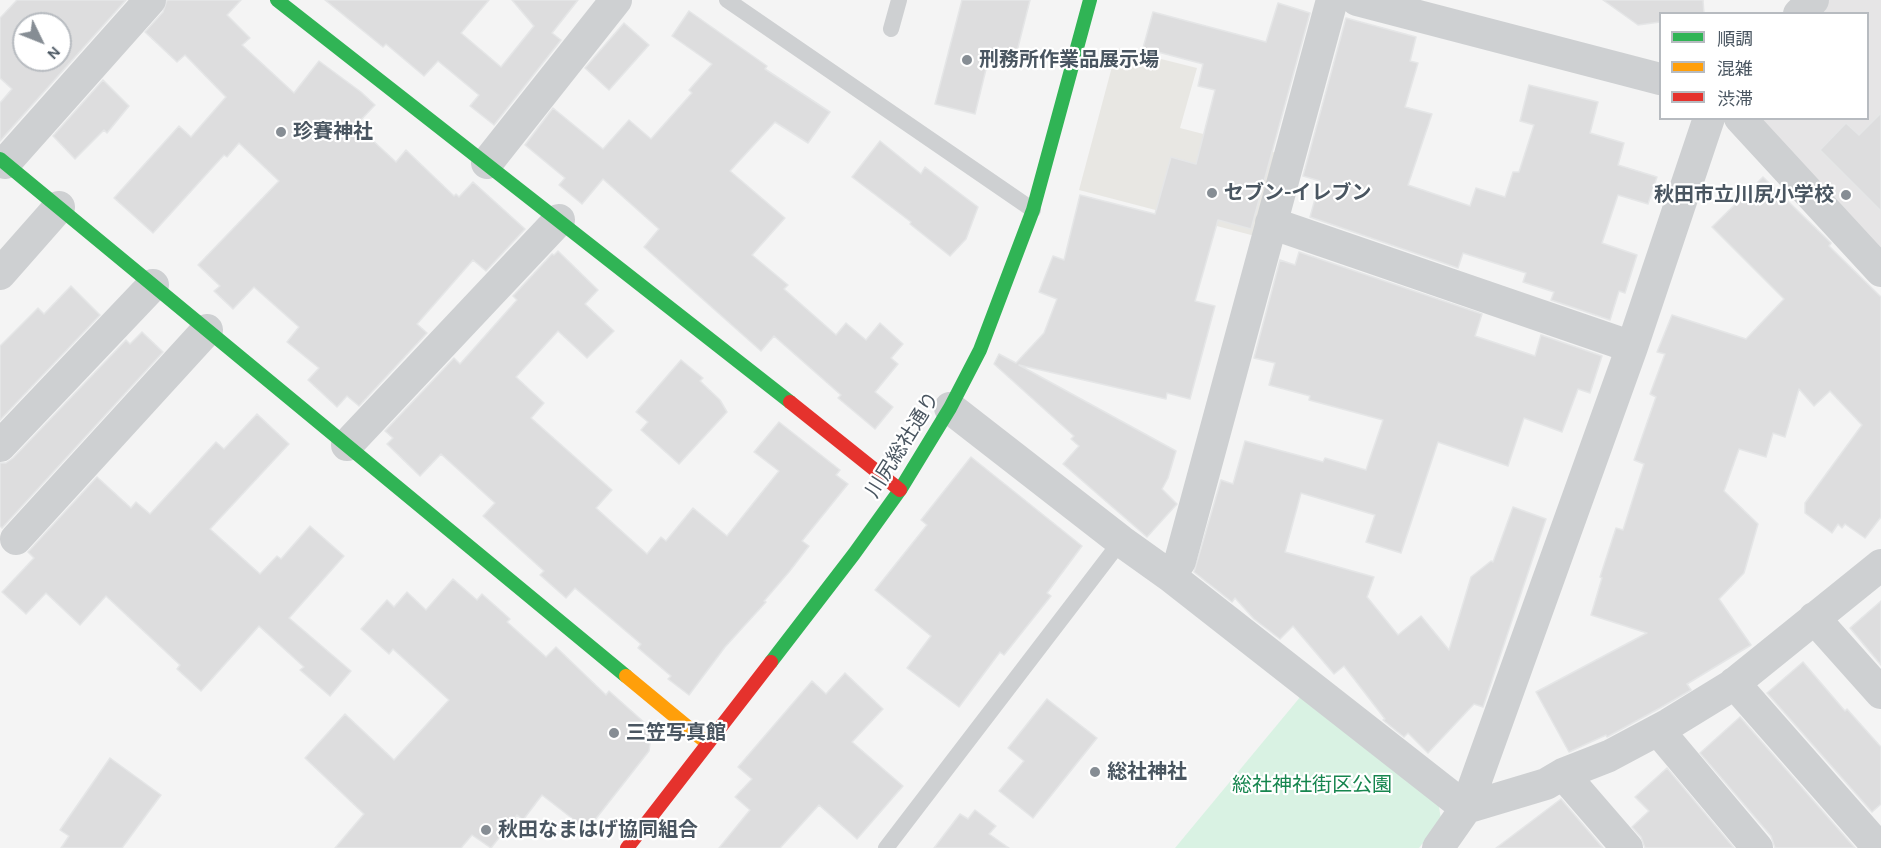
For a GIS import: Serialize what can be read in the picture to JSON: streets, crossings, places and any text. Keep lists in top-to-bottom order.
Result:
{
  "streets": {
    "street": ["川尻総社通り"]
  },
  "parks": ["総社神社街区公園"],
  "places": [
    "刑務所作業品展示場",
    "珍賽神社",
    "セブン-イレブン",
    "秋田市立川尻小学校",
    "三笠写真館",
    "総社神社",
    "秋田なまはげ協同組合"
  ],
  "legend": ["順調", "混雑", "渋滞"],
  "north": "bottom right"
}
